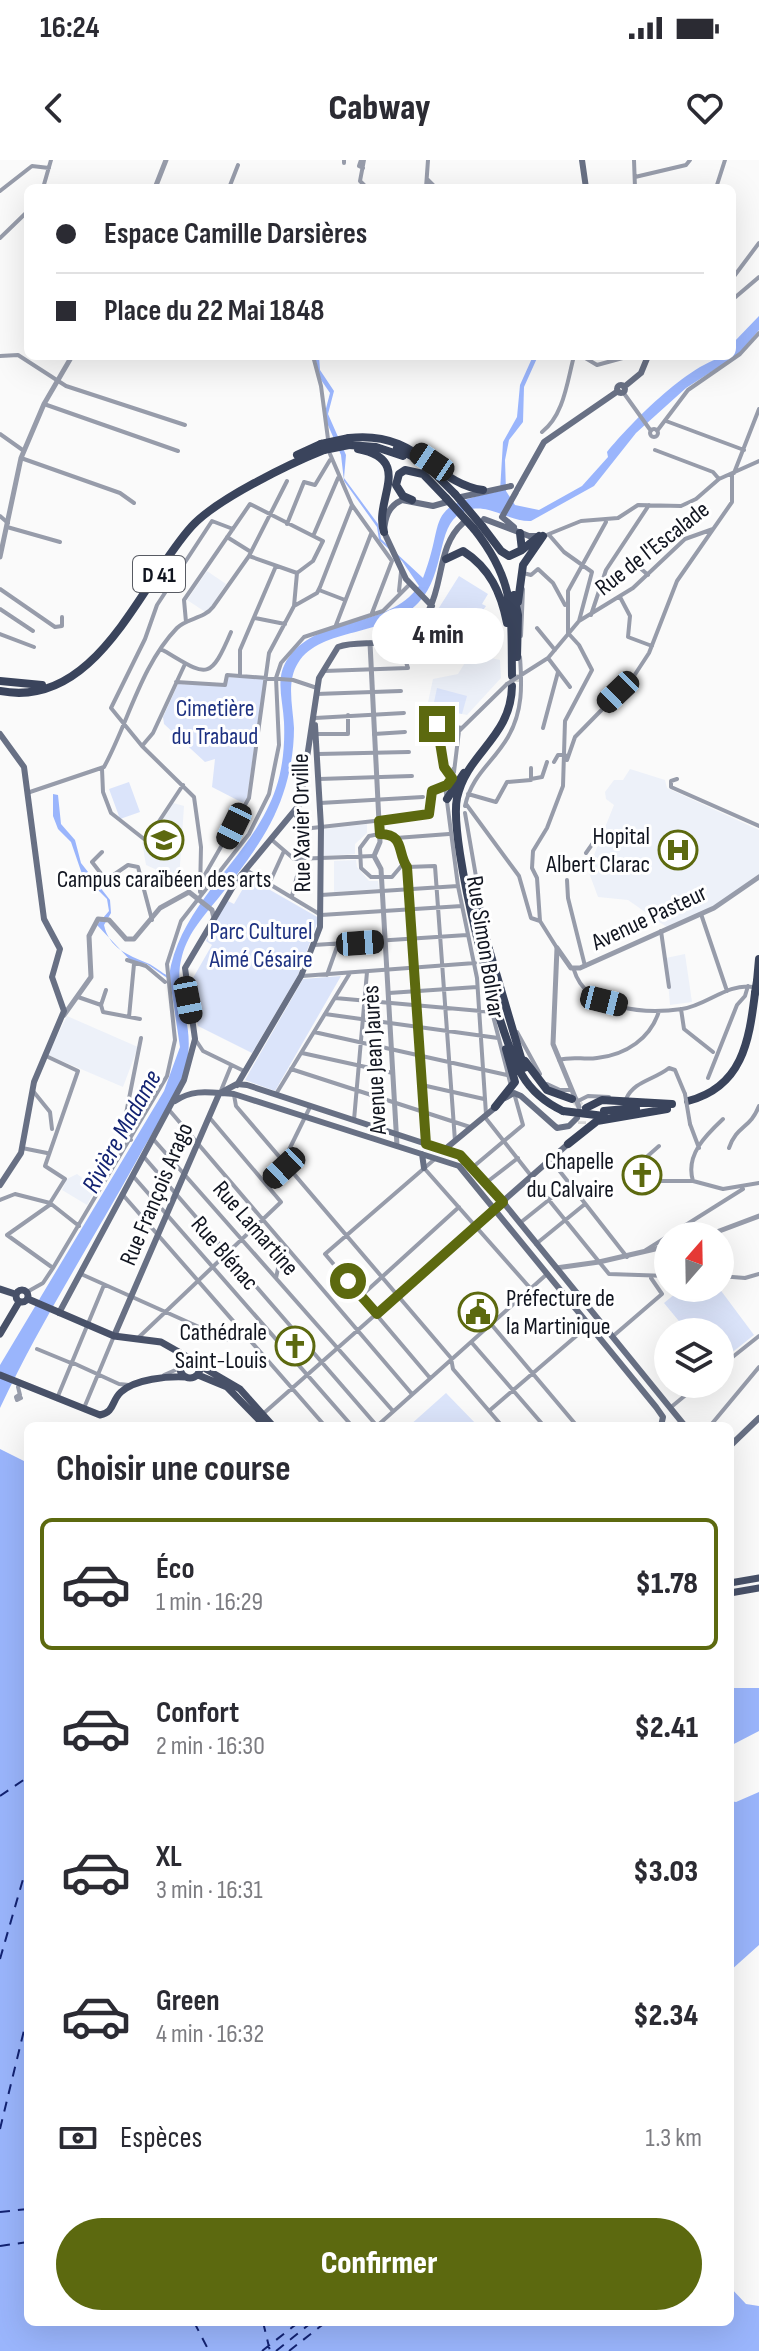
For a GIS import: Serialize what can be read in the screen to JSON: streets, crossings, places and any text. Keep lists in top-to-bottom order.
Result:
{
  "streets": {
    "highway": ["D 41"],
    "main road": ["Rue Xavier Orville", "Rue François Arago"],
    "street": [
      "Rue de l'Escalade",
      "Avenue Pasteur",
      "Rue Simon Bolivar",
      "Avenue Jean Jaurès",
      "Rue Lamartine",
      "Rue Blénac"
    ]
  },
  "crossings": [
    ["Rue François Arago", "Rue Lamartine"],
    ["Rue François Arago", "Rue Blénac"]
  ],
  "water": ["Rivière Madame"],
  "parks": ["Cimetière du Trabaud", "Parc Culturel Aimé Césaire"],
  "places": {
    "school or university": ["Campus caraïbéen des arts"],
    "hospital": ["Hopital Albert Clarac"],
    "church": ["Chapelle du Calvaire", "Cathédrale Saint-Louis"],
    "public building": ["Préfecture de la Martinique"]
  },
  "north": "top",
  "page": {
    "status": "16:24",
    "header": "Cabway",
    "banner": ["Espace Camille Darsières", "Place du 22 Mai 1848"],
    "bubble": "4 min",
    "heading": "Choisir une course",
    "list": [
      {
        "name": "Éco",
        "note": "1 min · 16:29",
        "value": "$1.78"
      },
      {
        "name": "Confort",
        "note": "2 min · 16:30",
        "value": "$2.41"
      },
      {
        "name": "XL",
        "note": "3 min · 16:31",
        "value": "$3.03"
      },
      {
        "name": "Green",
        "note": "4 min · 16:32",
        "value": "$2.34"
      }
    ],
    "pay": ["Espèces", "1.3 km"],
    "buttons": "Confirmer"
  }
}
